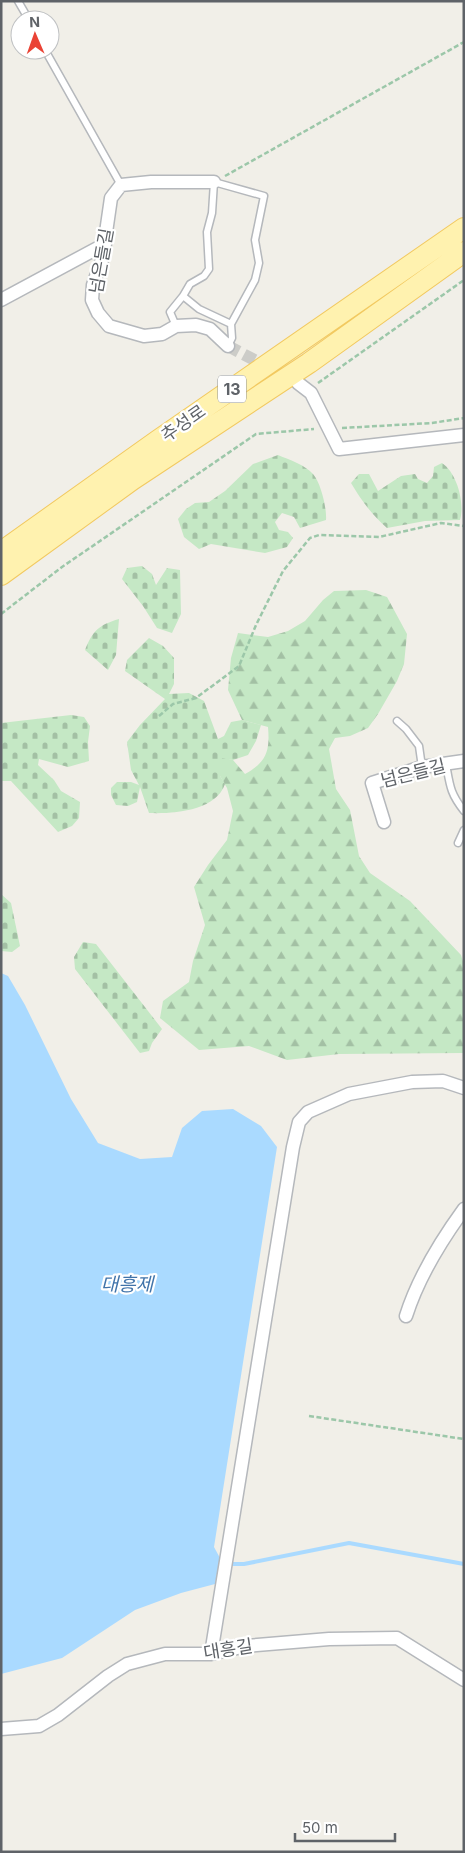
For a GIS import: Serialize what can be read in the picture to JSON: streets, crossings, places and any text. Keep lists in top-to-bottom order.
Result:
{
  "streets": {
    "main road": ["13", "추성로"],
    "street": ["넘은들길", "대흥길"]
  },
  "water": ["대흥제"],
  "scale_bar": "50 m",
  "north": "top"
}
